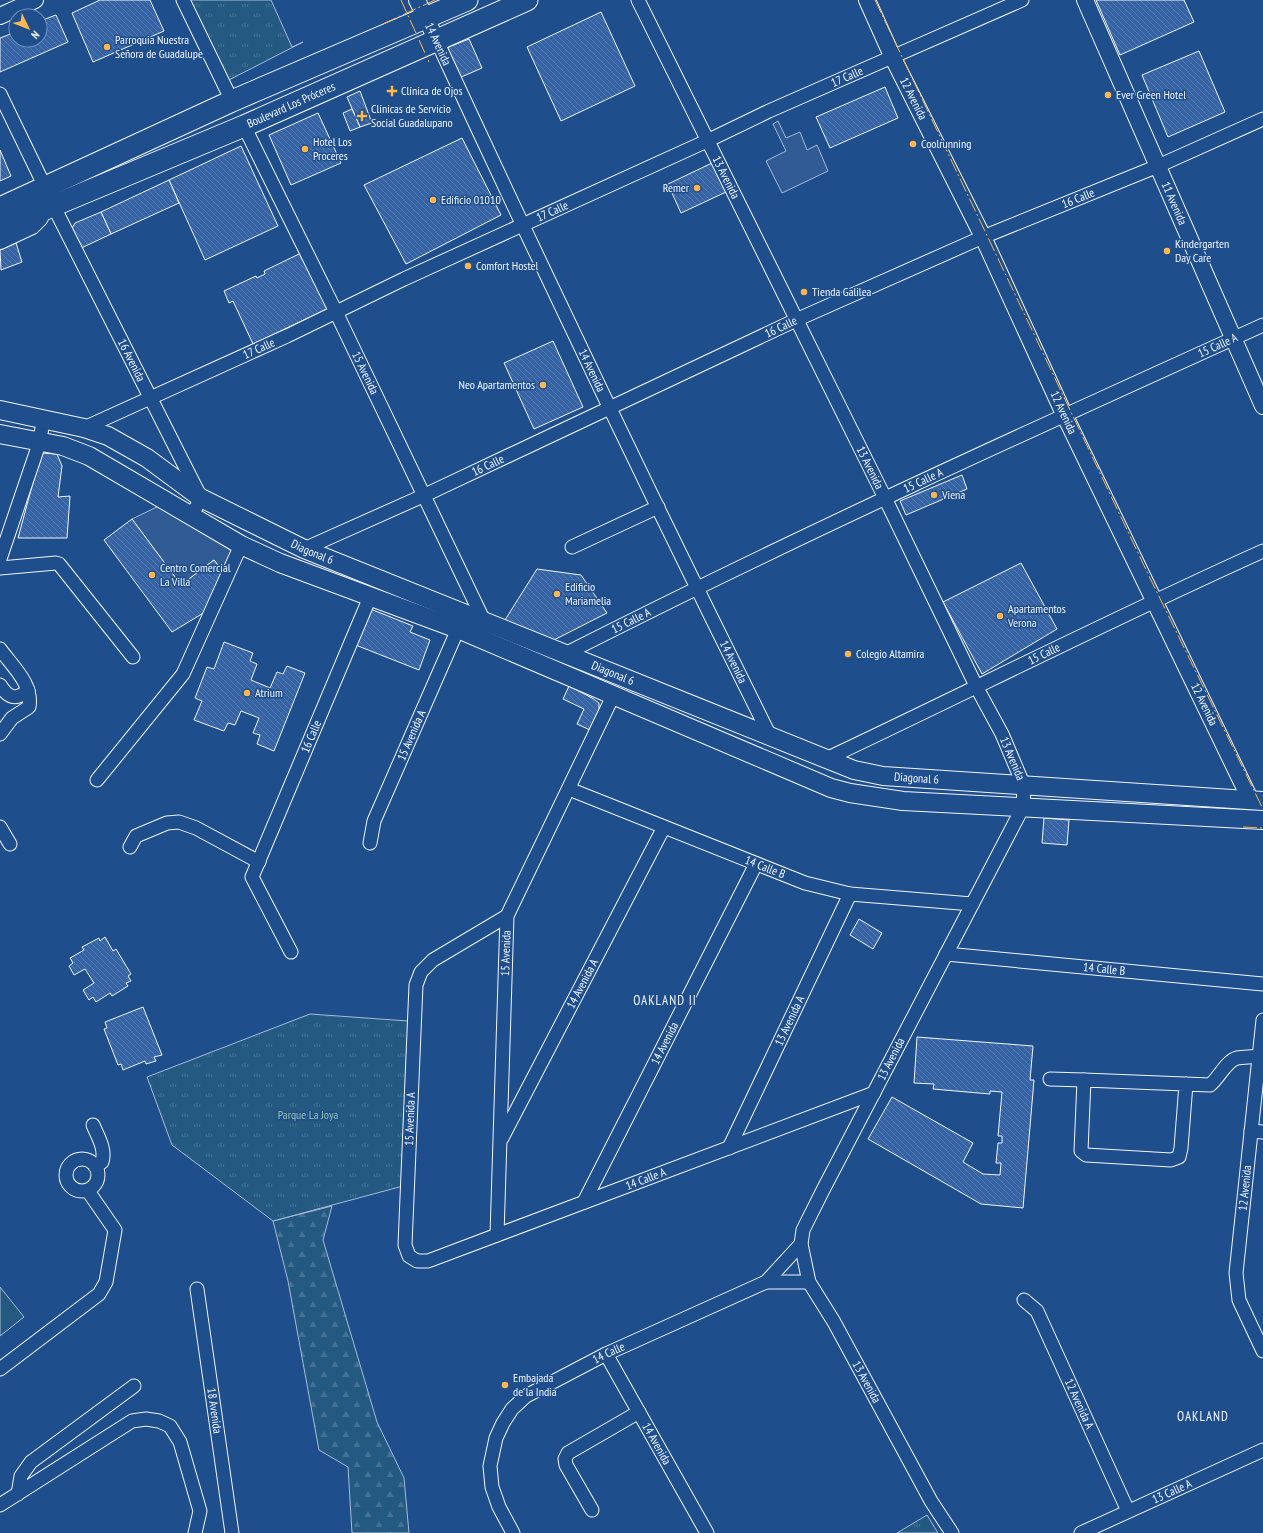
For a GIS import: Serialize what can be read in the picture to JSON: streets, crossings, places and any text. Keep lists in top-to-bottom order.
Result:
{
  "streets": {
    "highway": ["Boulevard Los Próceres"],
    "main road": ["12 Avenida", "Diagonal 6"],
    "street": [
      "14 Avenida",
      "17 Calle",
      "13 Avenida",
      "16 Calle",
      "11 Avenida",
      "15 Calle A",
      "16 Avenida",
      "15 Avenida",
      "15 Calle",
      "15 Avenida A",
      "14 Calle B",
      "14 Avenida A",
      "13 Avenida A",
      "14 Calle A",
      "14 Calle",
      "12 Avenida A",
      "18 Avenida",
      "13 Calle A"
    ]
  },
  "crossings": [
    ["14 Avenida", "17 Calle"],
    ["14 Avenida", "Boulevard Los Próceres"],
    ["14 Avenida", "16 Calle"],
    ["14 Avenida", "15 Calle A"],
    ["14 Avenida", "Diagonal 6"],
    ["14 Avenida", "14 Calle B"],
    ["14 Avenida", "14 Calle A"],
    ["14 Avenida", "14 Calle"],
    ["17 Calle", "12 Avenida"],
    ["17 Calle", "13 Avenida"],
    ["17 Calle", "16 Avenida"],
    ["17 Calle", "15 Avenida"],
    ["17 Calle", "Diagonal 6"],
    ["12 Avenida", "16 Calle"],
    ["12 Avenida", "15 Calle A"],
    ["12 Avenida", "Diagonal 6"],
    ["12 Avenida", "15 Calle"],
    ["Boulevard Los Próceres", "16 Avenida"],
    ["Boulevard Los Próceres", "15 Avenida"],
    ["13 Avenida", "16 Calle"],
    ["13 Avenida", "15 Calle A"],
    ["13 Avenida", "Diagonal 6"],
    ["13 Avenida", "15 Calle"],
    ["13 Avenida", "14 Calle B"],
    ["13 Avenida", "14 Calle A"],
    ["13 Avenida", "14 Calle"],
    ["16 Calle", "11 Avenida"],
    ["16 Calle", "15 Avenida"],
    ["16 Calle", "Diagonal 6"],
    ["11 Avenida", "15 Calle A"],
    ["15 Calle A", "Diagonal 6"],
    ["16 Avenida", "Diagonal 6"],
    ["15 Avenida", "Diagonal 6"],
    ["15 Avenida", "15 Avenida A"],
    ["15 Avenida", "14 Calle B"],
    ["15 Avenida", "14 Avenida A"],
    ["15 Avenida", "14 Calle A"],
    ["Diagonal 6", "15 Calle"],
    ["Diagonal 6", "15 Avenida A"],
    ["15 Avenida A", "14 Calle A"],
    ["14 Calle B", "14 Avenida A"],
    ["14 Calle B", "13 Avenida A"],
    ["13 Avenida A", "14 Calle A"],
    ["12 Avenida A", "13 Calle A"]
  ],
  "districts": ["OAKLAND II", "OAKLAND"],
  "parks": ["Parque La Joya"],
  "places": {
    "other": [
      "Parroquia Nuestra Señora de Guadalupe",
      "Ever Green Hotel",
      "Coolrunning",
      "Hotel Los Proceres",
      "Remer",
      "Edificio 01010",
      "Kindergarten Day Care",
      "Comfort Hostel",
      "Tienda Galilea",
      "Neo Apartamentos",
      "Viena",
      "Centro Comercial La Villa",
      "Edificio Mariamelia",
      "Apartamentos Verona",
      "Colegio Altamira",
      "Atrium",
      "Embajada de la India"
    ],
    "health": ["Clínica de Ojos", "Clínicas de Servicio Social Guadalupano"]
  },
  "north": "bottom right"
}
